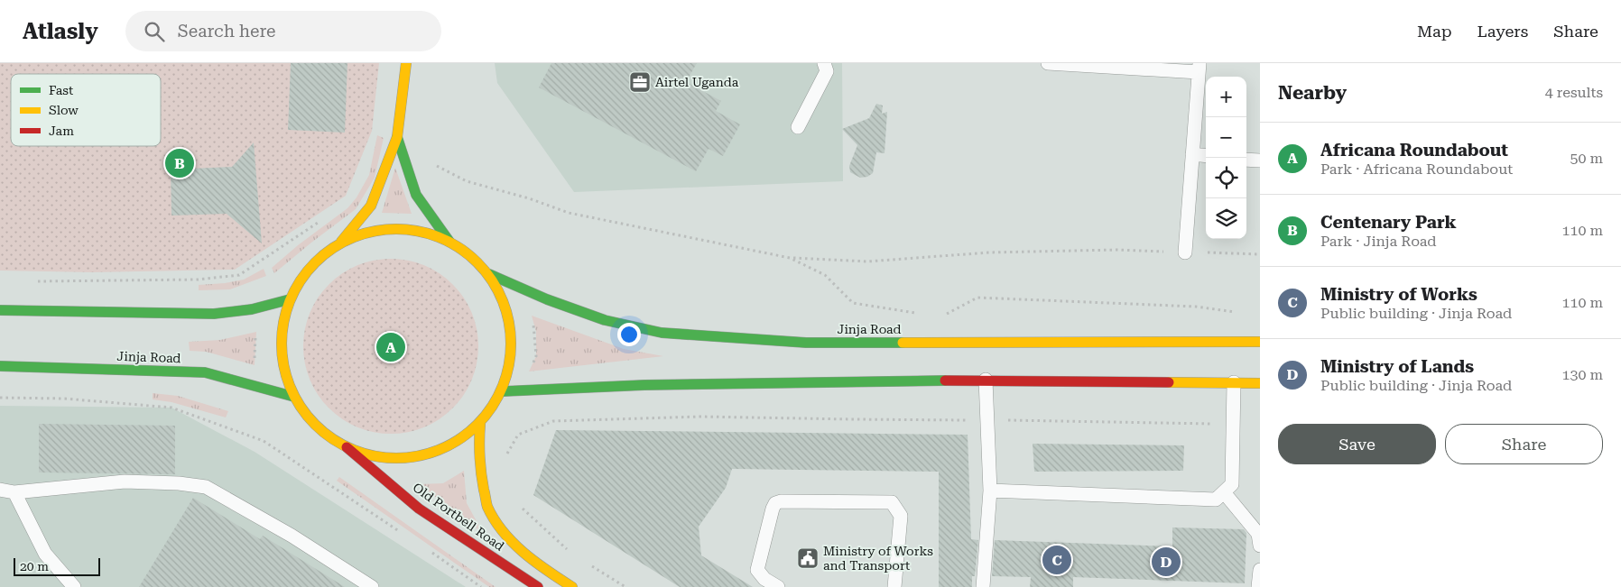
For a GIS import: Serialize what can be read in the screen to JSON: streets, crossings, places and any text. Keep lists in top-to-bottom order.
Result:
{
  "streets": {
    "main road": ["Jinja Road", "Old Portbell Road"]
  },
  "places": {
    "office": ["Airtel Uganda"],
    "public building": ["Ministry of Works and Transport"]
  },
  "legend": ["Fast", "Slow", "Jam"],
  "scale_bar": "20 m",
  "page": {
    "header": "Atlasly",
    "search": "Search here",
    "nav": ["Map", "Layers", "Share"],
    "heading": ["Nearby", "4 results"],
    "map_buttons": ["+", "−"],
    "list": [
      {
        "mark": "A",
        "name": "Africana Roundabout",
        "note": "Park · Africana Roundabout",
        "value": "50 m"
      },
      {
        "mark": "B",
        "name": "Centenary Park",
        "note": "Park · Jinja Road",
        "value": "110 m"
      },
      {
        "mark": "C",
        "name": "Ministry of Works",
        "note": "Public building · Jinja Road",
        "value": "110 m"
      },
      {
        "mark": "D",
        "name": "Ministry of Lands",
        "note": "Public building · Jinja Road",
        "value": "130 m"
      }
    ],
    "pins": [
      "B",
      "A",
      "C",
      "D"
    ],
    "buttons": ["Save", "Share"],
    "scale": "20 m"
  }
}
